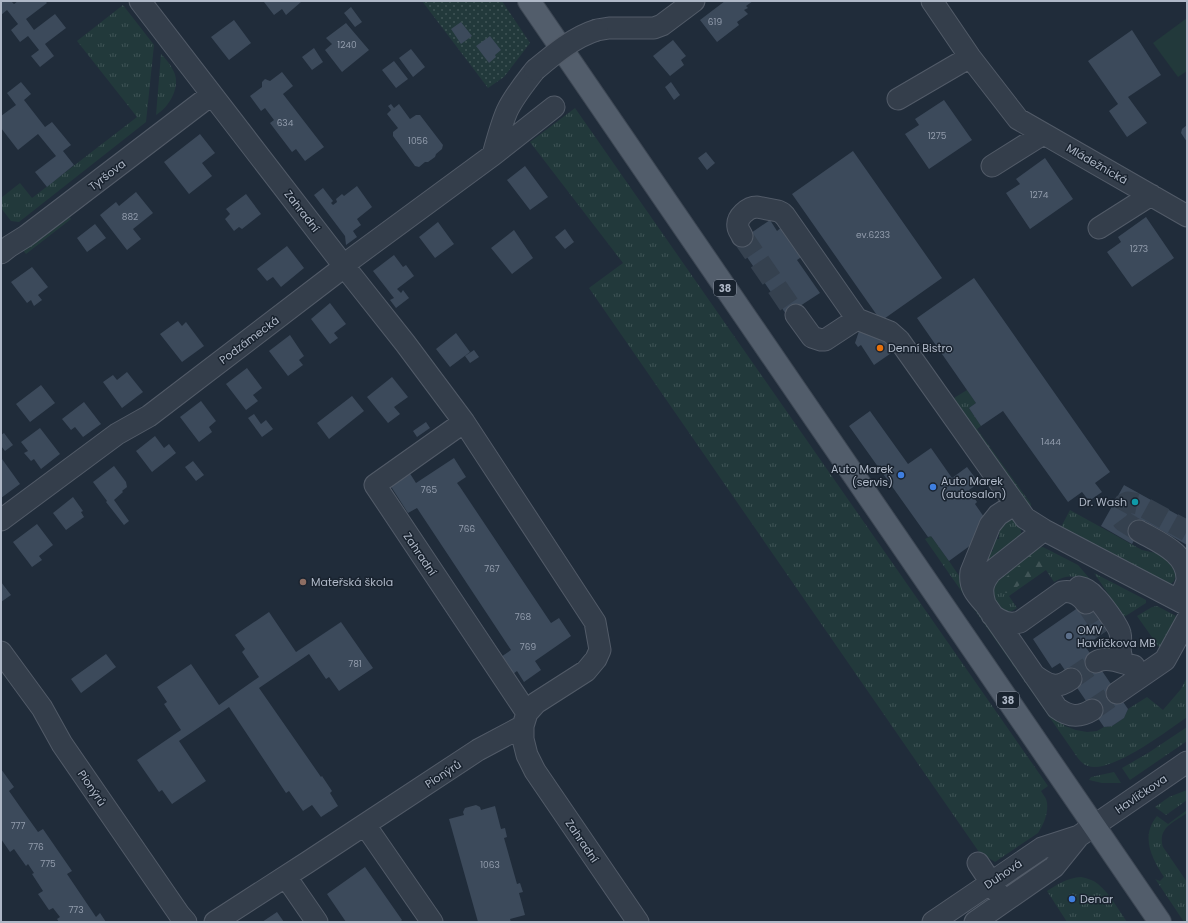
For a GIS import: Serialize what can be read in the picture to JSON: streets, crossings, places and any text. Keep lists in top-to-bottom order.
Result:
{
  "streets": {
    "main road": ["38"],
    "street": [
      "Mládežnická",
      "Tyršova",
      "Zahradní",
      "Podzámecká",
      "Pionýrů",
      "Havlíčkova",
      "Duhová"
    ]
  },
  "crossings": [
    ["Tyršova", "Zahradní"],
    ["Zahradní", "Podzámecká"],
    ["Zahradní", "Pionýrů"],
    ["38", "Havlíčkova"],
    ["38", "Duhová"],
    ["Havlíčkova", "Duhová"]
  ],
  "places": [
    "Denní Bistro",
    "Auto Marek (servis)",
    "Auto Marek (autosalon)",
    "Dr. Wash",
    "Mateřská škola",
    "OMV Havlíčkova MB",
    "Denar"
  ],
  "house_numbers": [
    "619",
    "1240",
    "634",
    "1275",
    "1056",
    "1274",
    "882",
    "ev.6233",
    "1273",
    "1444",
    "765",
    "766",
    "767",
    "768",
    "769",
    "781",
    "777",
    "776",
    "775",
    "1063",
    "773"
  ]
}
